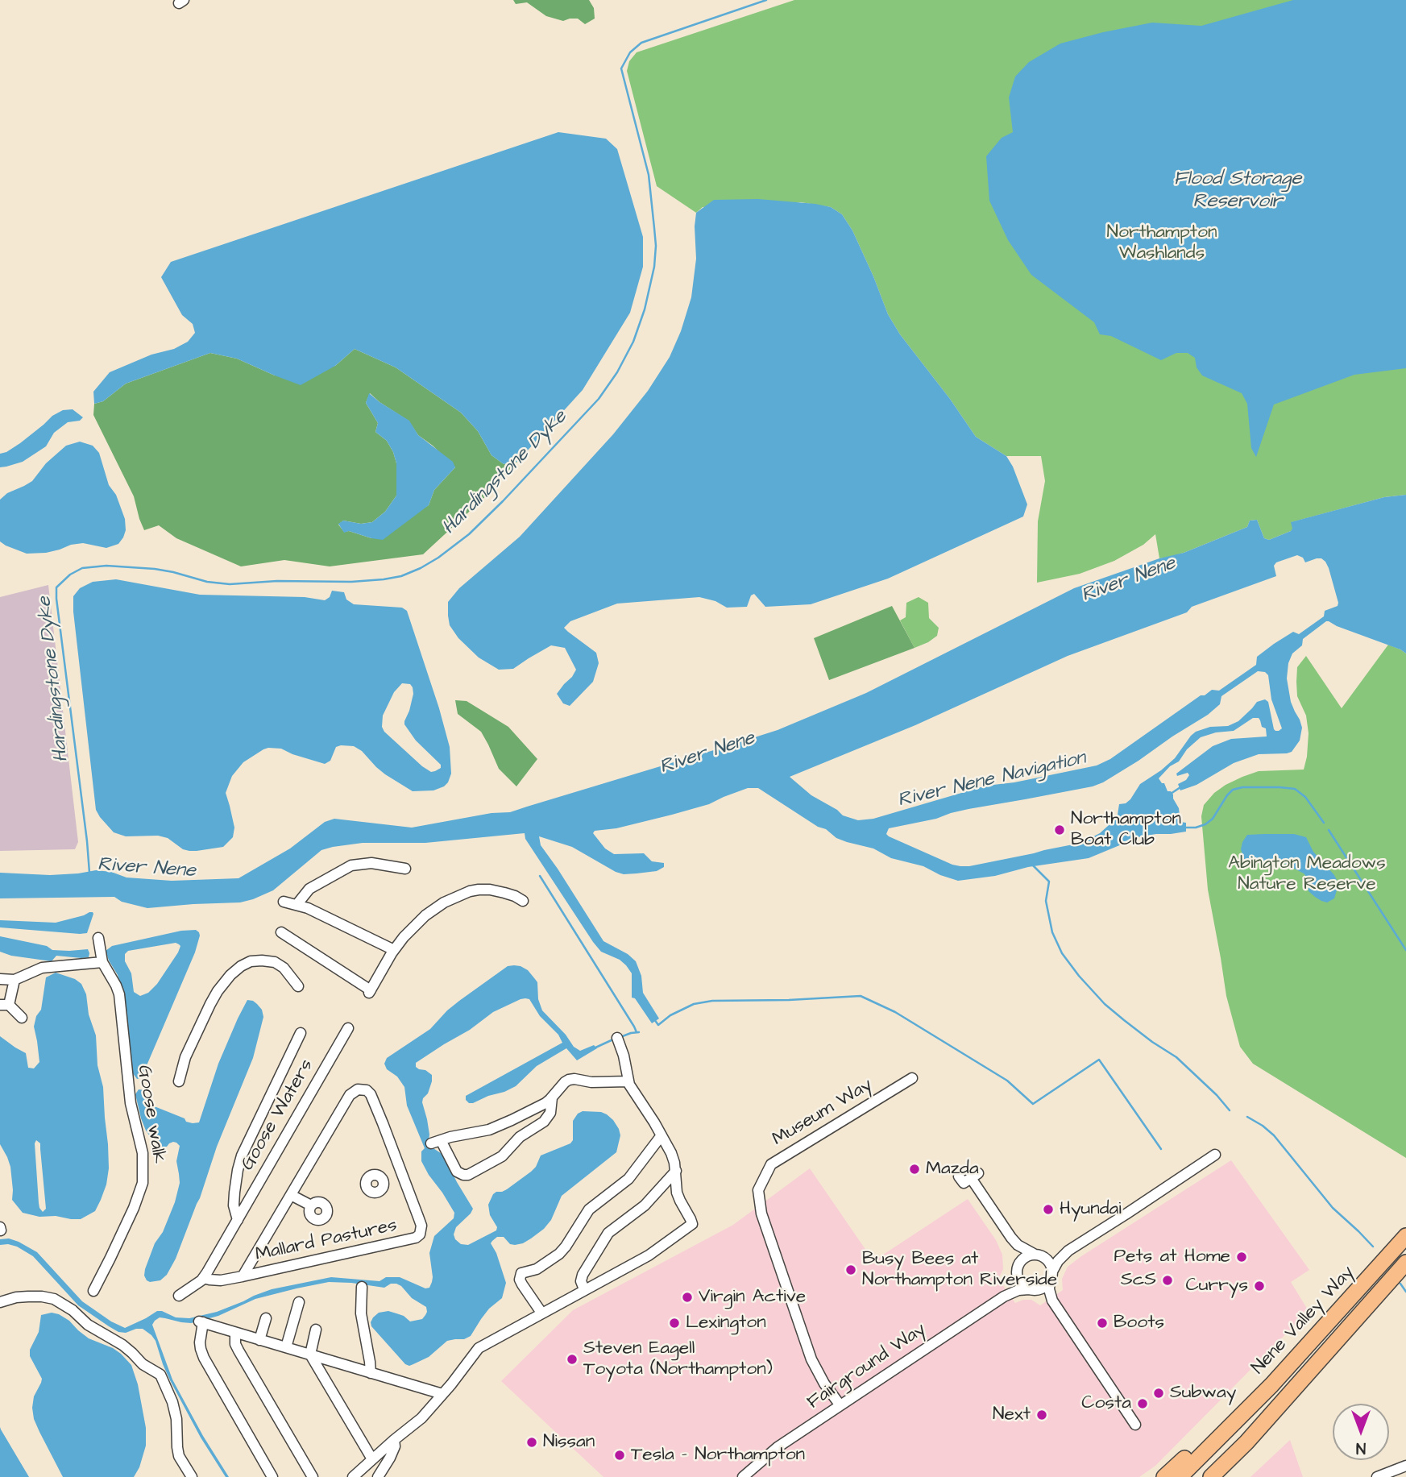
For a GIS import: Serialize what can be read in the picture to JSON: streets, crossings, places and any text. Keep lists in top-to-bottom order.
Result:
{
  "streets": {
    "highway": ["Nene Valley Way"],
    "street": [
      "Museum Way",
      "Goose walk",
      "Goose Waters",
      "Mallard Pastures",
      "Fairground Way"
    ]
  },
  "crossings": [
    ["Museum Way", "Fairground Way"],
    ["Goose Waters", "Mallard Pastures"]
  ],
  "water": [
    "Flood Storage Reservoir",
    "Hardingstone Dyke",
    "River Nene",
    "River Nene Navigation"
  ],
  "parks": ["Northampton Washlands", "Abington Meadows Nature Reserve"],
  "places": [
    "Northampton Boat Club",
    "Mazda",
    "Hyundai",
    "Pets at Home",
    "Busy Bees at Northampton Riverside",
    "ScS",
    "Currys",
    "Virgin Active",
    "Lexington",
    "Boots",
    "Steven Eagell Toyota (Northampton)",
    "Subway",
    "Costa",
    "Next",
    "Nissan",
    "Tesla - Northampton"
  ],
  "north": "bottom"
}
